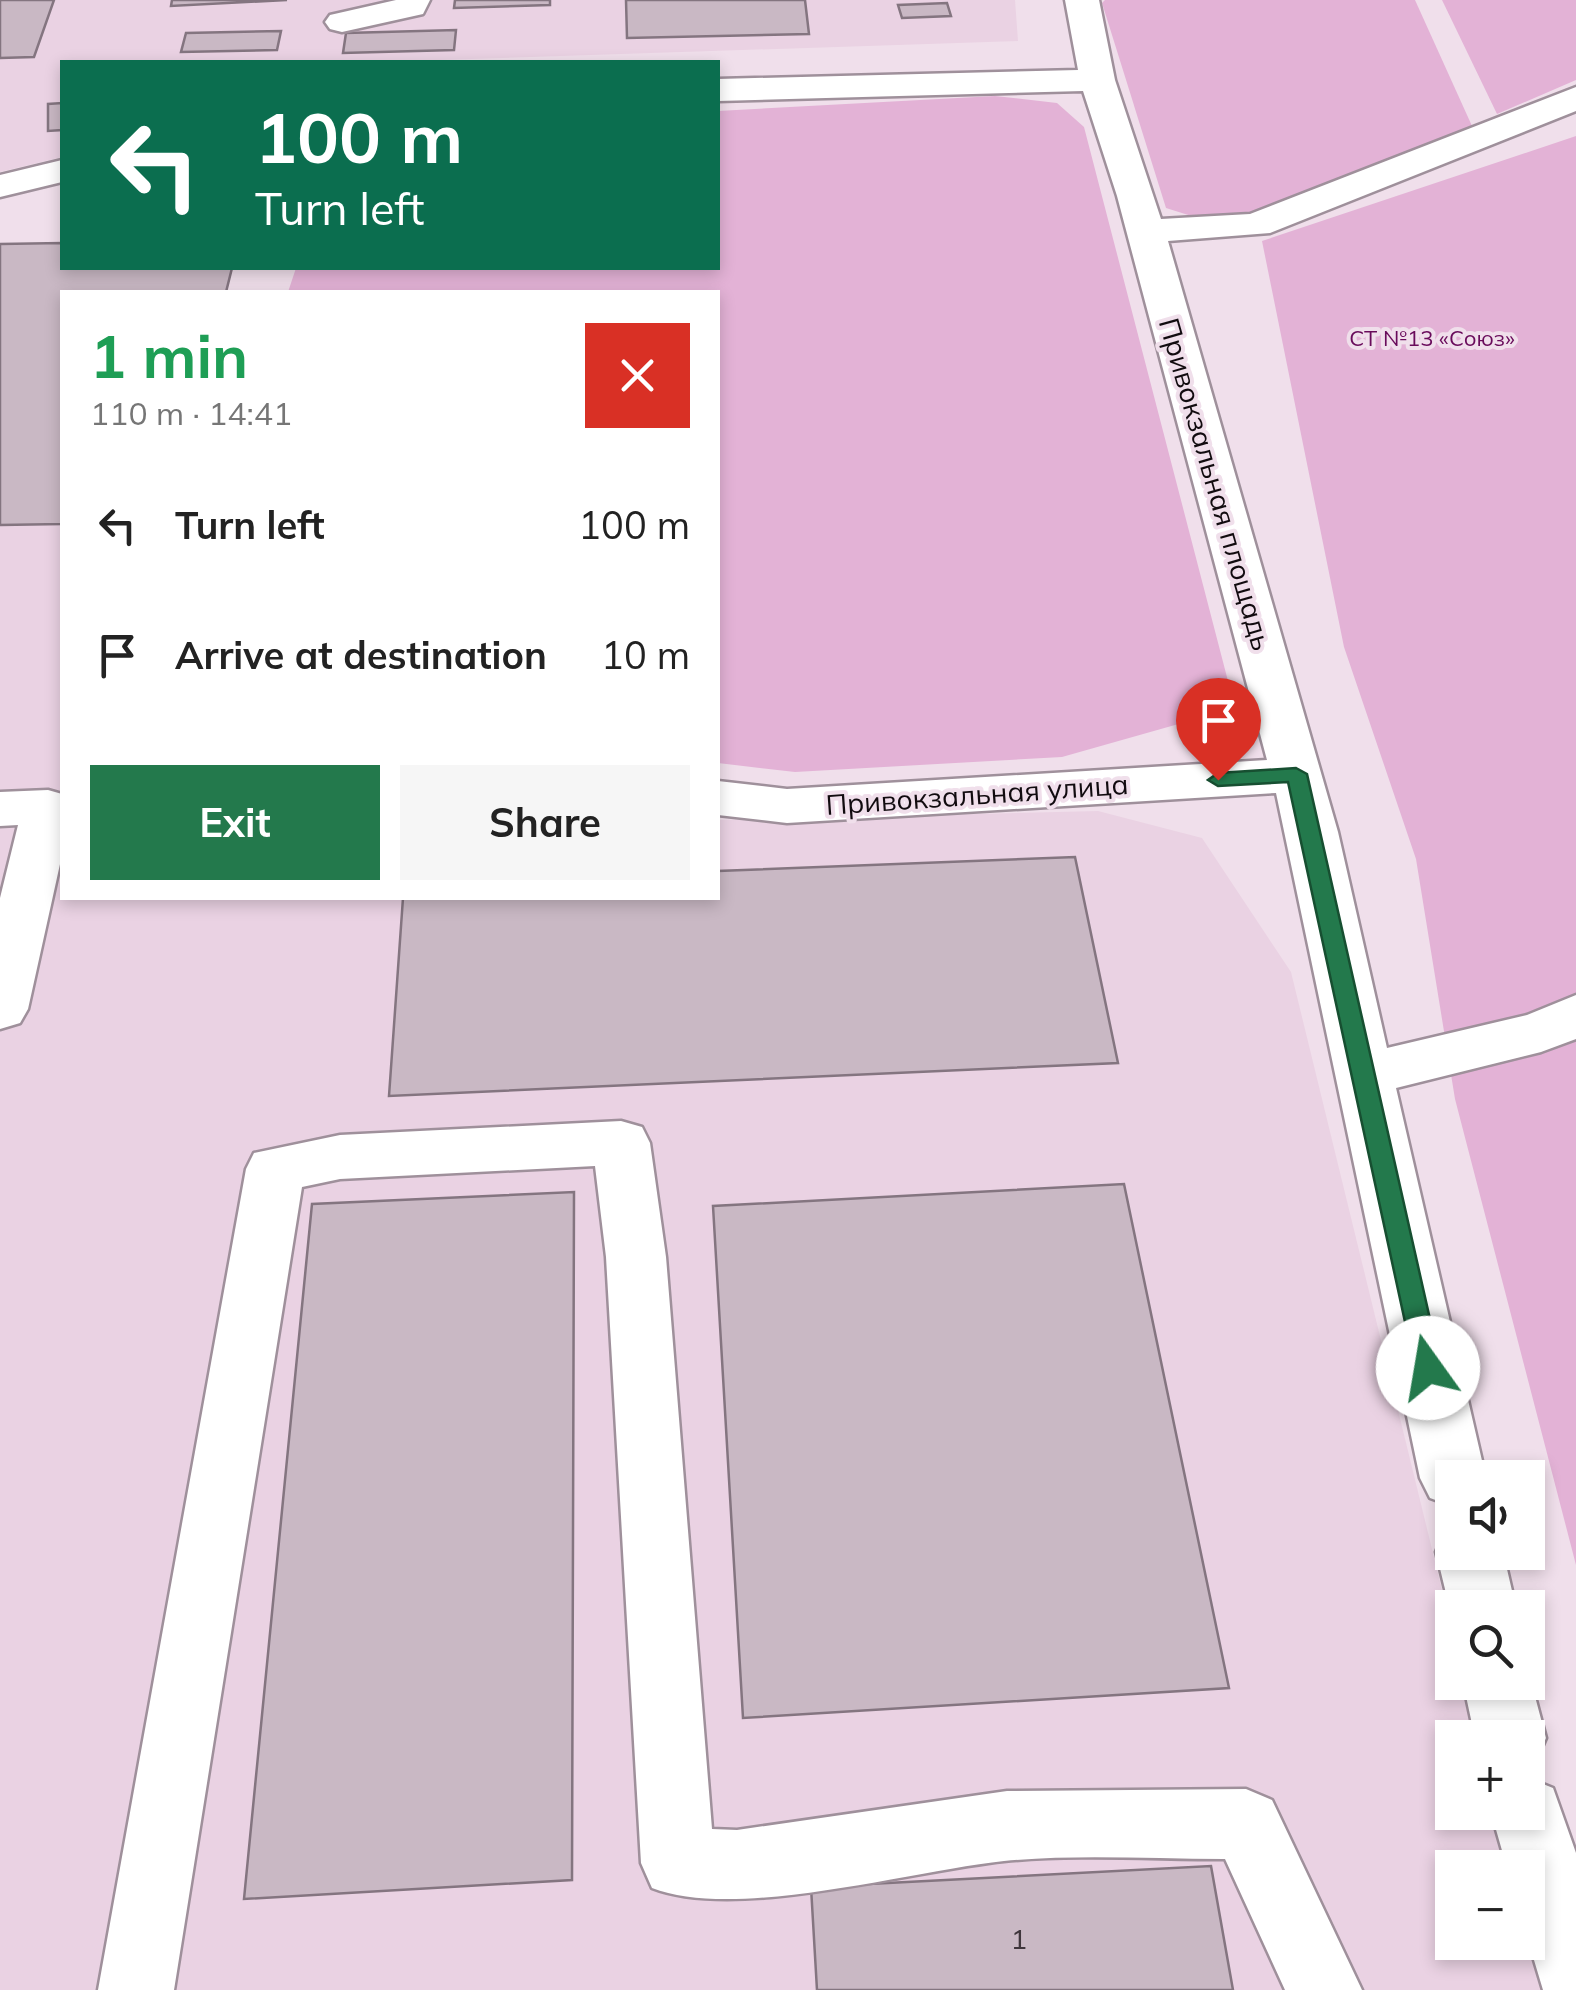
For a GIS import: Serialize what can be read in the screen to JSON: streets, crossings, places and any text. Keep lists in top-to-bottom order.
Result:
{
  "streets": {
    "street": ["Привокзальная площадь", "Привокзальная улица"]
  },
  "crossings": [
    ["Привокзальная площадь", "Привокзальная улица"]
  ],
  "parks": ["СТ №13 «Союз»"],
  "house_numbers": ["1"],
  "page": {
    "turn": ["100 m", "Turn left"],
    "heading": ["1 min", "110 m · 14:41"],
    "list": [
      {
        "name": "Turn left",
        "value": "100 m"
      },
      {
        "name": "Arrive at destination",
        "value": "10 m"
      }
    ],
    "buttons": ["Exit", "Share"],
    "map_buttons": ["+", "−"]
  }
}
